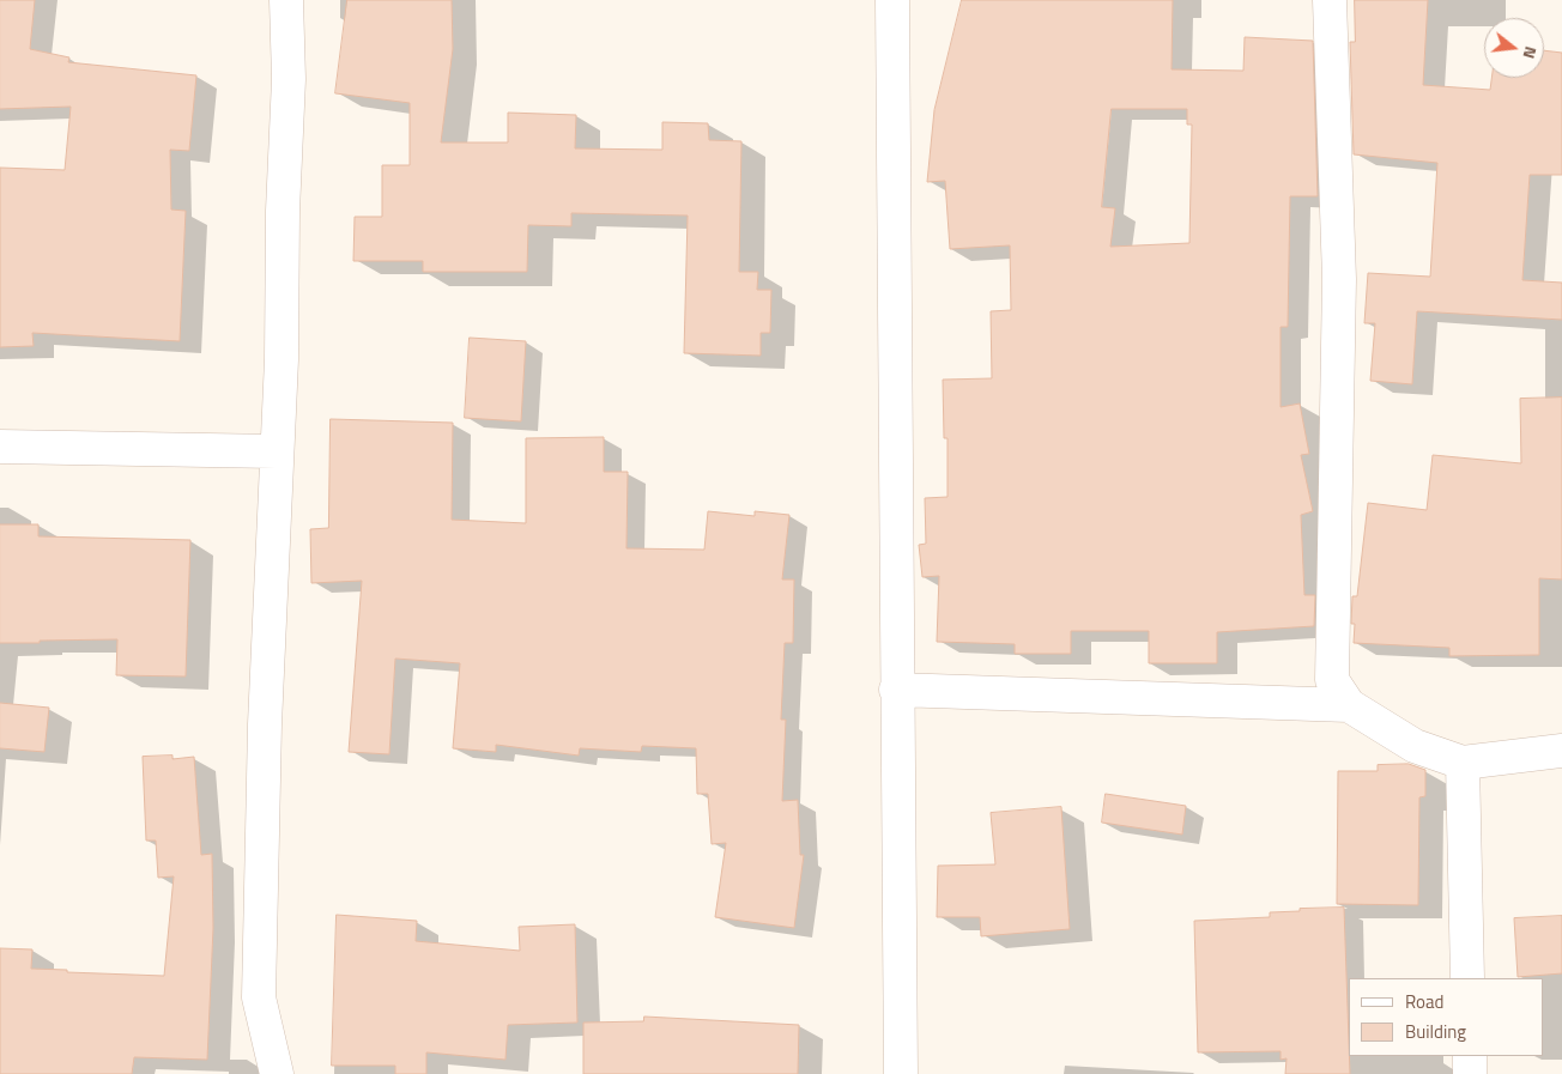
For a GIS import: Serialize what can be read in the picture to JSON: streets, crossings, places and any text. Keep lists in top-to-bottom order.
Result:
{
  "legend": ["Road", "Building"],
  "north": "right"
}
